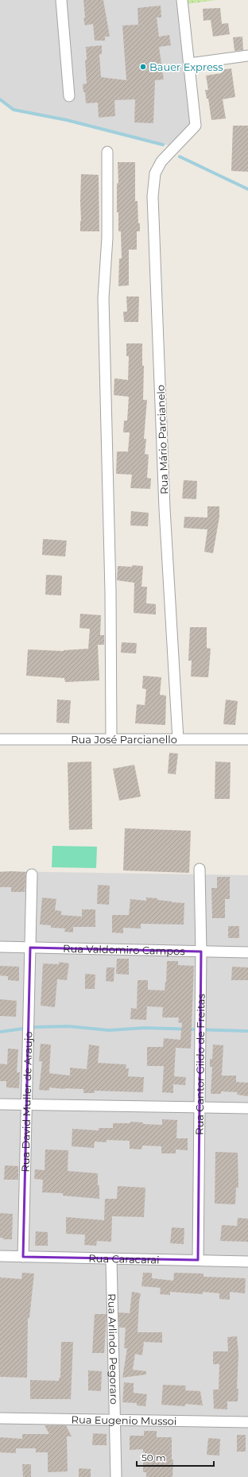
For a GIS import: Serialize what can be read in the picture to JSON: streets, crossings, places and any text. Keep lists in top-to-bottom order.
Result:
{
  "streets": {
    "street": [
      "Rua Mário Parcianelo",
      "Rua José Parcianello",
      "Rua Valdomiro Campos",
      "Rua Cantor Gildo de Freitas",
      "Rua David Muller de Araujo",
      "Rua Caracarai",
      "Rua Arlindo Pegoraro",
      "Rua Eugenio Mussoi"
    ]
  },
  "crossings": [
    ["Rua Mário Parcianelo", "Rua José Parcianello"],
    ["Rua Valdomiro Campos", "Rua Cantor Gildo de Freitas"],
    ["Rua Valdomiro Campos", "Rua David Muller de Araujo"],
    ["Rua Cantor Gildo de Freitas", "Rua Caracarai"],
    ["Rua David Muller de Araujo", "Rua Caracarai"],
    ["Rua Caracarai", "Rua Arlindo Pegoraro"],
    ["Rua Arlindo Pegoraro", "Rua Eugenio Mussoi"]
  ],
  "places": ["Bauer Express"],
  "scale_bar": "50 m"
}
